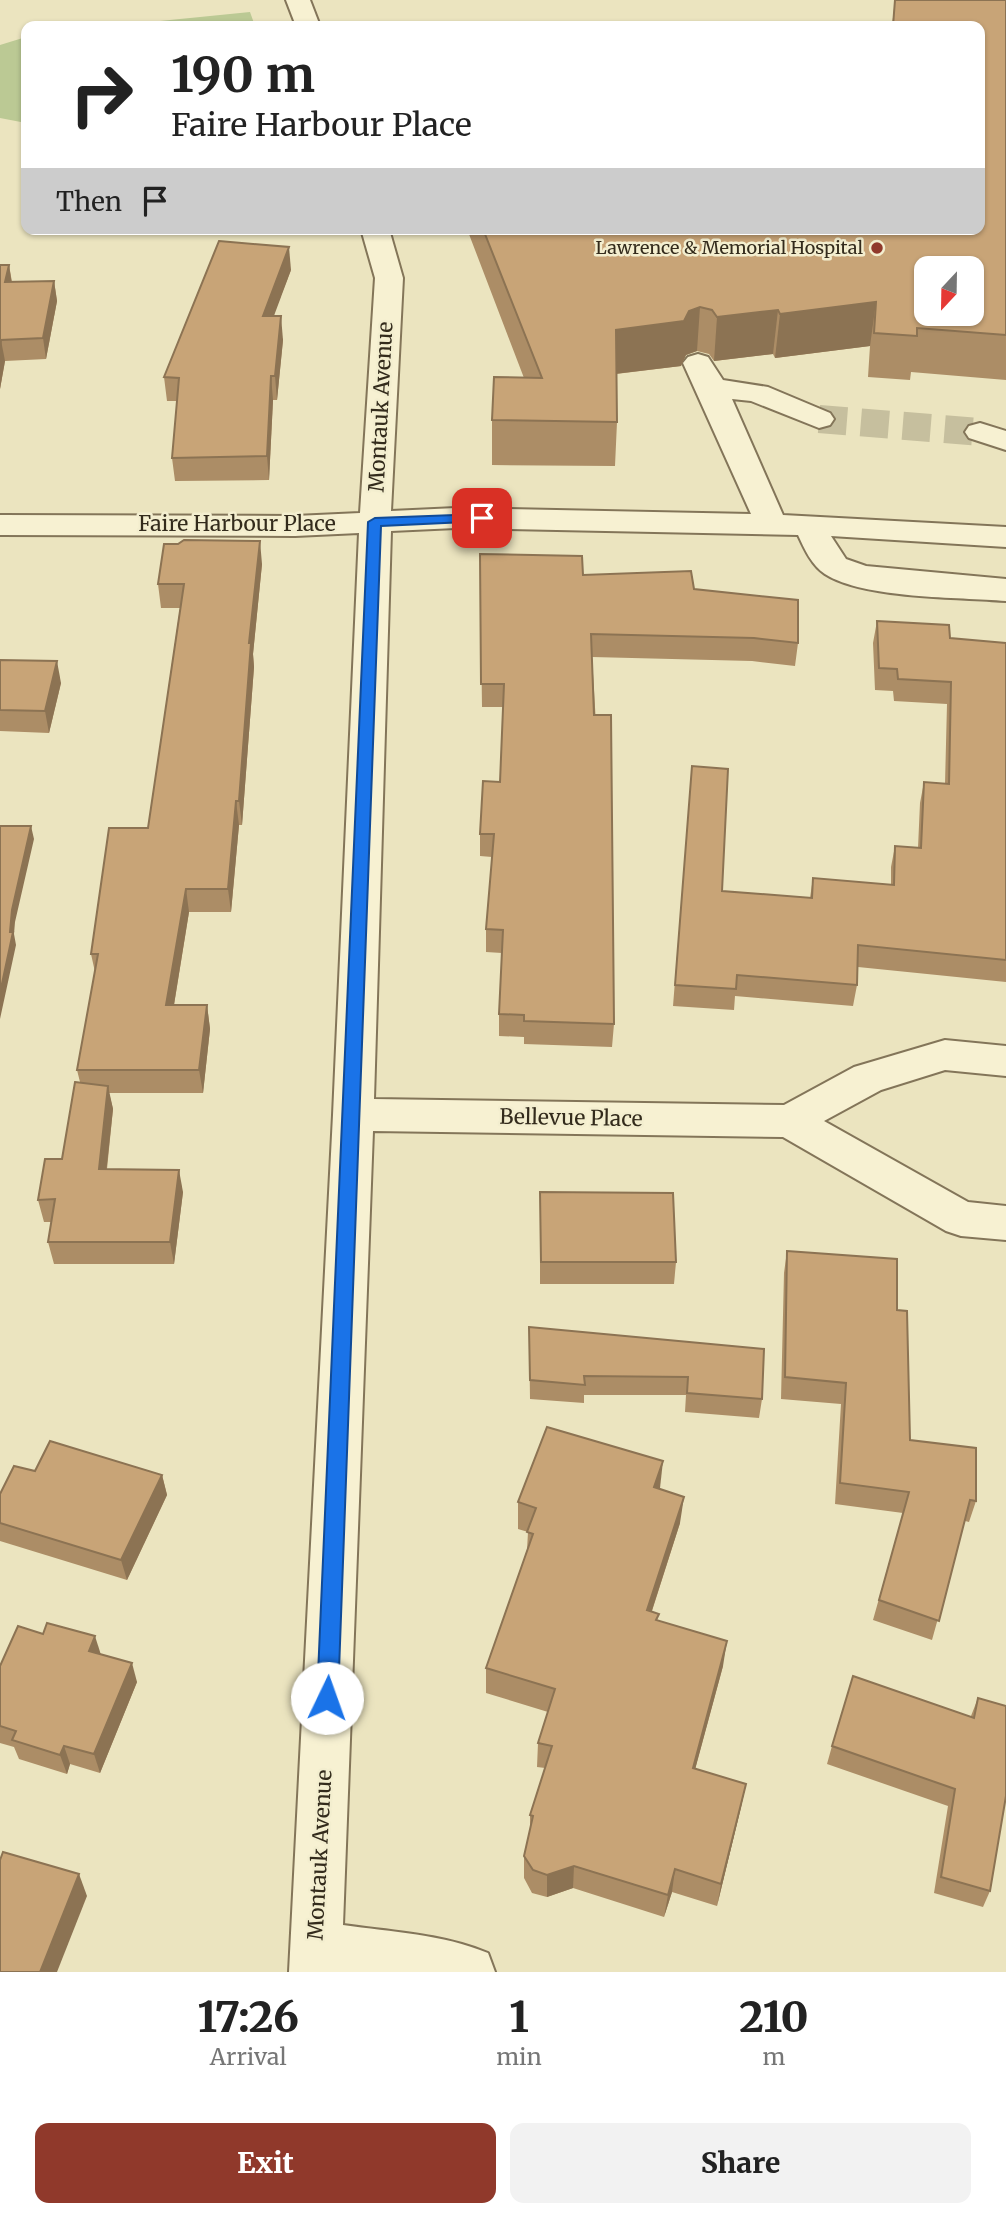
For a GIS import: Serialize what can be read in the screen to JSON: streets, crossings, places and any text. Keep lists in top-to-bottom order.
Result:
{
  "streets": {
    "street": ["Montauk Avenue", "Faire Harbour Place", "Bellevue Place"]
  },
  "crossings": [
    ["Montauk Avenue", "Faire Harbour Place"],
    ["Montauk Avenue", "Bellevue Place"]
  ],
  "places": ["Lawrence & Memorial Hospital"],
  "north": "bottom",
  "page": {
    "turn": ["190 m", "Faire Harbour Place"],
    "then": "Then",
    "eta": [
      "17:26",
      "Arrival",
      "1",
      "min",
      "210",
      "m"
    ],
    "buttons": ["Exit", "Share"]
  }
}
